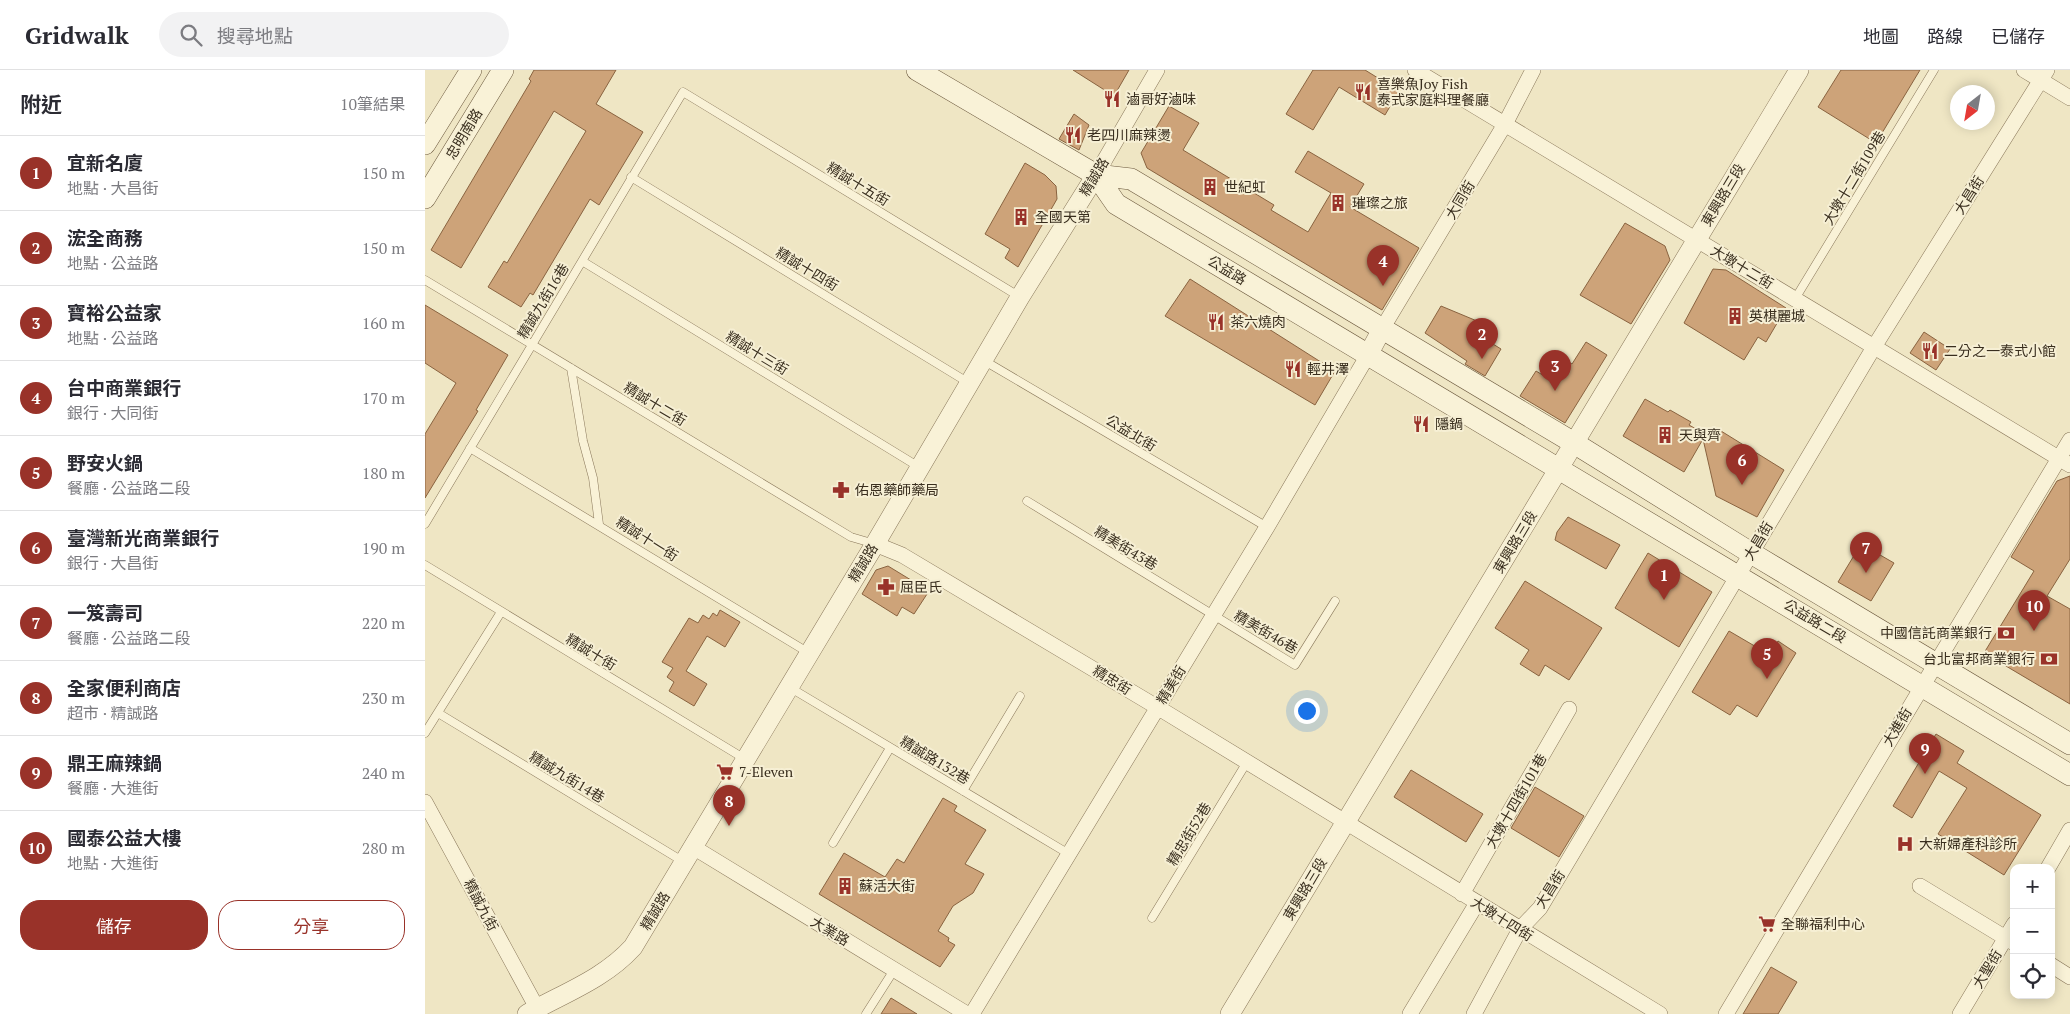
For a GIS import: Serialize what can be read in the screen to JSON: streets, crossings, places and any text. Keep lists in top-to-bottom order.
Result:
{
  "streets": {
    "main road": ["忠明南路", "公益路", "公益路二段"],
    "street": [
      "精誠路",
      "東興路三段",
      "大昌街",
      "大同街",
      "大墩十二街",
      "精忠街",
      "精美街",
      "大進街",
      "大墩十四街101巷",
      "精誠九街",
      "大墩十四街",
      "大業路",
      "大聖街"
    ],
    "lane": [
      "大墩十二街109巷",
      "精誠十五街",
      "精誠十四街",
      "精誠九街16巷",
      "精誠十三街",
      "精誠十二街",
      "公益北街",
      "精誠十一街",
      "精美街43巷",
      "精美街46巷",
      "精誠十街",
      "精誠路132巷",
      "精誠九街14巷",
      "精忠街52巷"
    ]
  },
  "crossings": [
    ["精誠路", "精誠十五街"],
    ["精誠路", "精誠十四街"],
    ["精誠路", "公益路"],
    ["精誠路", "精誠十三街"],
    ["精誠路", "精誠十二街"],
    ["精誠路", "公益北街"],
    ["精誠路", "精誠十一街"],
    ["精誠路", "精誠十街"],
    ["精誠路", "精忠街"],
    ["精誠路", "精誠路132巷"],
    ["精誠路", "精誠九街14巷"],
    ["精誠路", "精誠九街"],
    ["精誠路", "大業路"],
    ["大墩十二街109巷", "大墩十二街"],
    ["精誠十五街", "精誠九街16巷"],
    ["東興路三段", "大墩十二街"],
    ["東興路三段", "公益路"],
    ["東興路三段", "公益路二段"],
    ["東興路三段", "精忠街"],
    ["東興路三段", "大墩十四街"],
    ["大昌街", "大墩十二街"],
    ["大昌街", "公益路二段"],
    ["大昌街", "大墩十四街"],
    ["大同街", "大墩十二街"],
    ["大同街", "公益路"],
    ["大墩十二街", "大進街"],
    ["精誠十四街", "精誠九街16巷"],
    ["公益路", "公益路二段"],
    ["公益路", "精美街"],
    ["精誠九街16巷", "精誠十三街"],
    ["精誠九街16巷", "精誠十二街"],
    ["精誠九街16巷", "精誠十一街"],
    ["精誠十二街", "精忠街"],
    ["公益北街", "精美街"],
    ["精美街43巷", "精美街46巷"],
    ["精美街43巷", "精美街"],
    ["公益路二段", "大進街"],
    ["精美街46巷", "精美街"],
    ["精忠街", "精美街"],
    ["精忠街", "精忠街52巷"],
    ["精忠街", "大墩十四街"],
    ["精美街", "精誠路132巷"],
    ["精誠九街14巷", "大業路"],
    ["大墩十四街101巷", "大墩十四街"]
  ],
  "places": {
    "restaurant": [
      "喜樂魚Joy Fish 泰式家庭料理餐廳",
      "滷哥好滷味",
      "老四川麻辣燙",
      "茶六燒肉",
      "二分之一泰式小館",
      "輕井澤",
      "隱鍋"
    ],
    "building": [
      "世紀虹",
      "璀璨之旅",
      "全國天第",
      "英棋麗城",
      "天與齊",
      "蘇活大街"
    ],
    "pharmacy": ["佑恩藥師藥局", "屈臣氏"],
    "bank": ["中國信託商業銀行", "台北富邦商業銀行"],
    "supermarket": ["7-Eleven", "全聯福利中心"],
    "hospital": ["大新婦產科診所"]
  },
  "north": "bottom left",
  "page": {
    "header": "Gridwalk",
    "search": "搜尋地點",
    "nav": ["地圖", "路線", "已儲存"],
    "heading": ["附近", "10筆結果"],
    "list": [
      {
        "mark": "1",
        "name": "宜新名廈",
        "note": "地點 · 大昌街",
        "value": "150 m"
      },
      {
        "mark": "2",
        "name": "浤全商務",
        "note": "地點 · 公益路",
        "value": "150 m"
      },
      {
        "mark": "3",
        "name": "寶裕公益家",
        "note": "地點 · 公益路",
        "value": "160 m"
      },
      {
        "mark": "4",
        "name": "台中商業銀行",
        "note": "銀行 · 大同街",
        "value": "170 m"
      },
      {
        "mark": "5",
        "name": "野安火鍋",
        "note": "餐廳 · 公益路二段",
        "value": "180 m"
      },
      {
        "mark": "6",
        "name": "臺灣新光商業銀行",
        "note": "銀行 · 大昌街",
        "value": "190 m"
      },
      {
        "mark": "7",
        "name": "一笈壽司",
        "note": "餐廳 · 公益路二段",
        "value": "220 m"
      },
      {
        "mark": "8",
        "name": "全家便利商店",
        "note": "超市 · 精誠路",
        "value": "230 m"
      },
      {
        "mark": "9",
        "name": "鼎王麻辣鍋",
        "note": "餐廳 · 大進街",
        "value": "240 m"
      },
      {
        "mark": "10",
        "name": "國泰公益大樓",
        "note": "地點 · 大進街",
        "value": "280 m"
      }
    ],
    "pins": [
      "4",
      "2",
      "3",
      "6",
      "7",
      "1",
      "10",
      "5",
      "9",
      "8"
    ],
    "map_buttons": ["+", "−"],
    "buttons": ["儲存", "分享"]
  }
}
